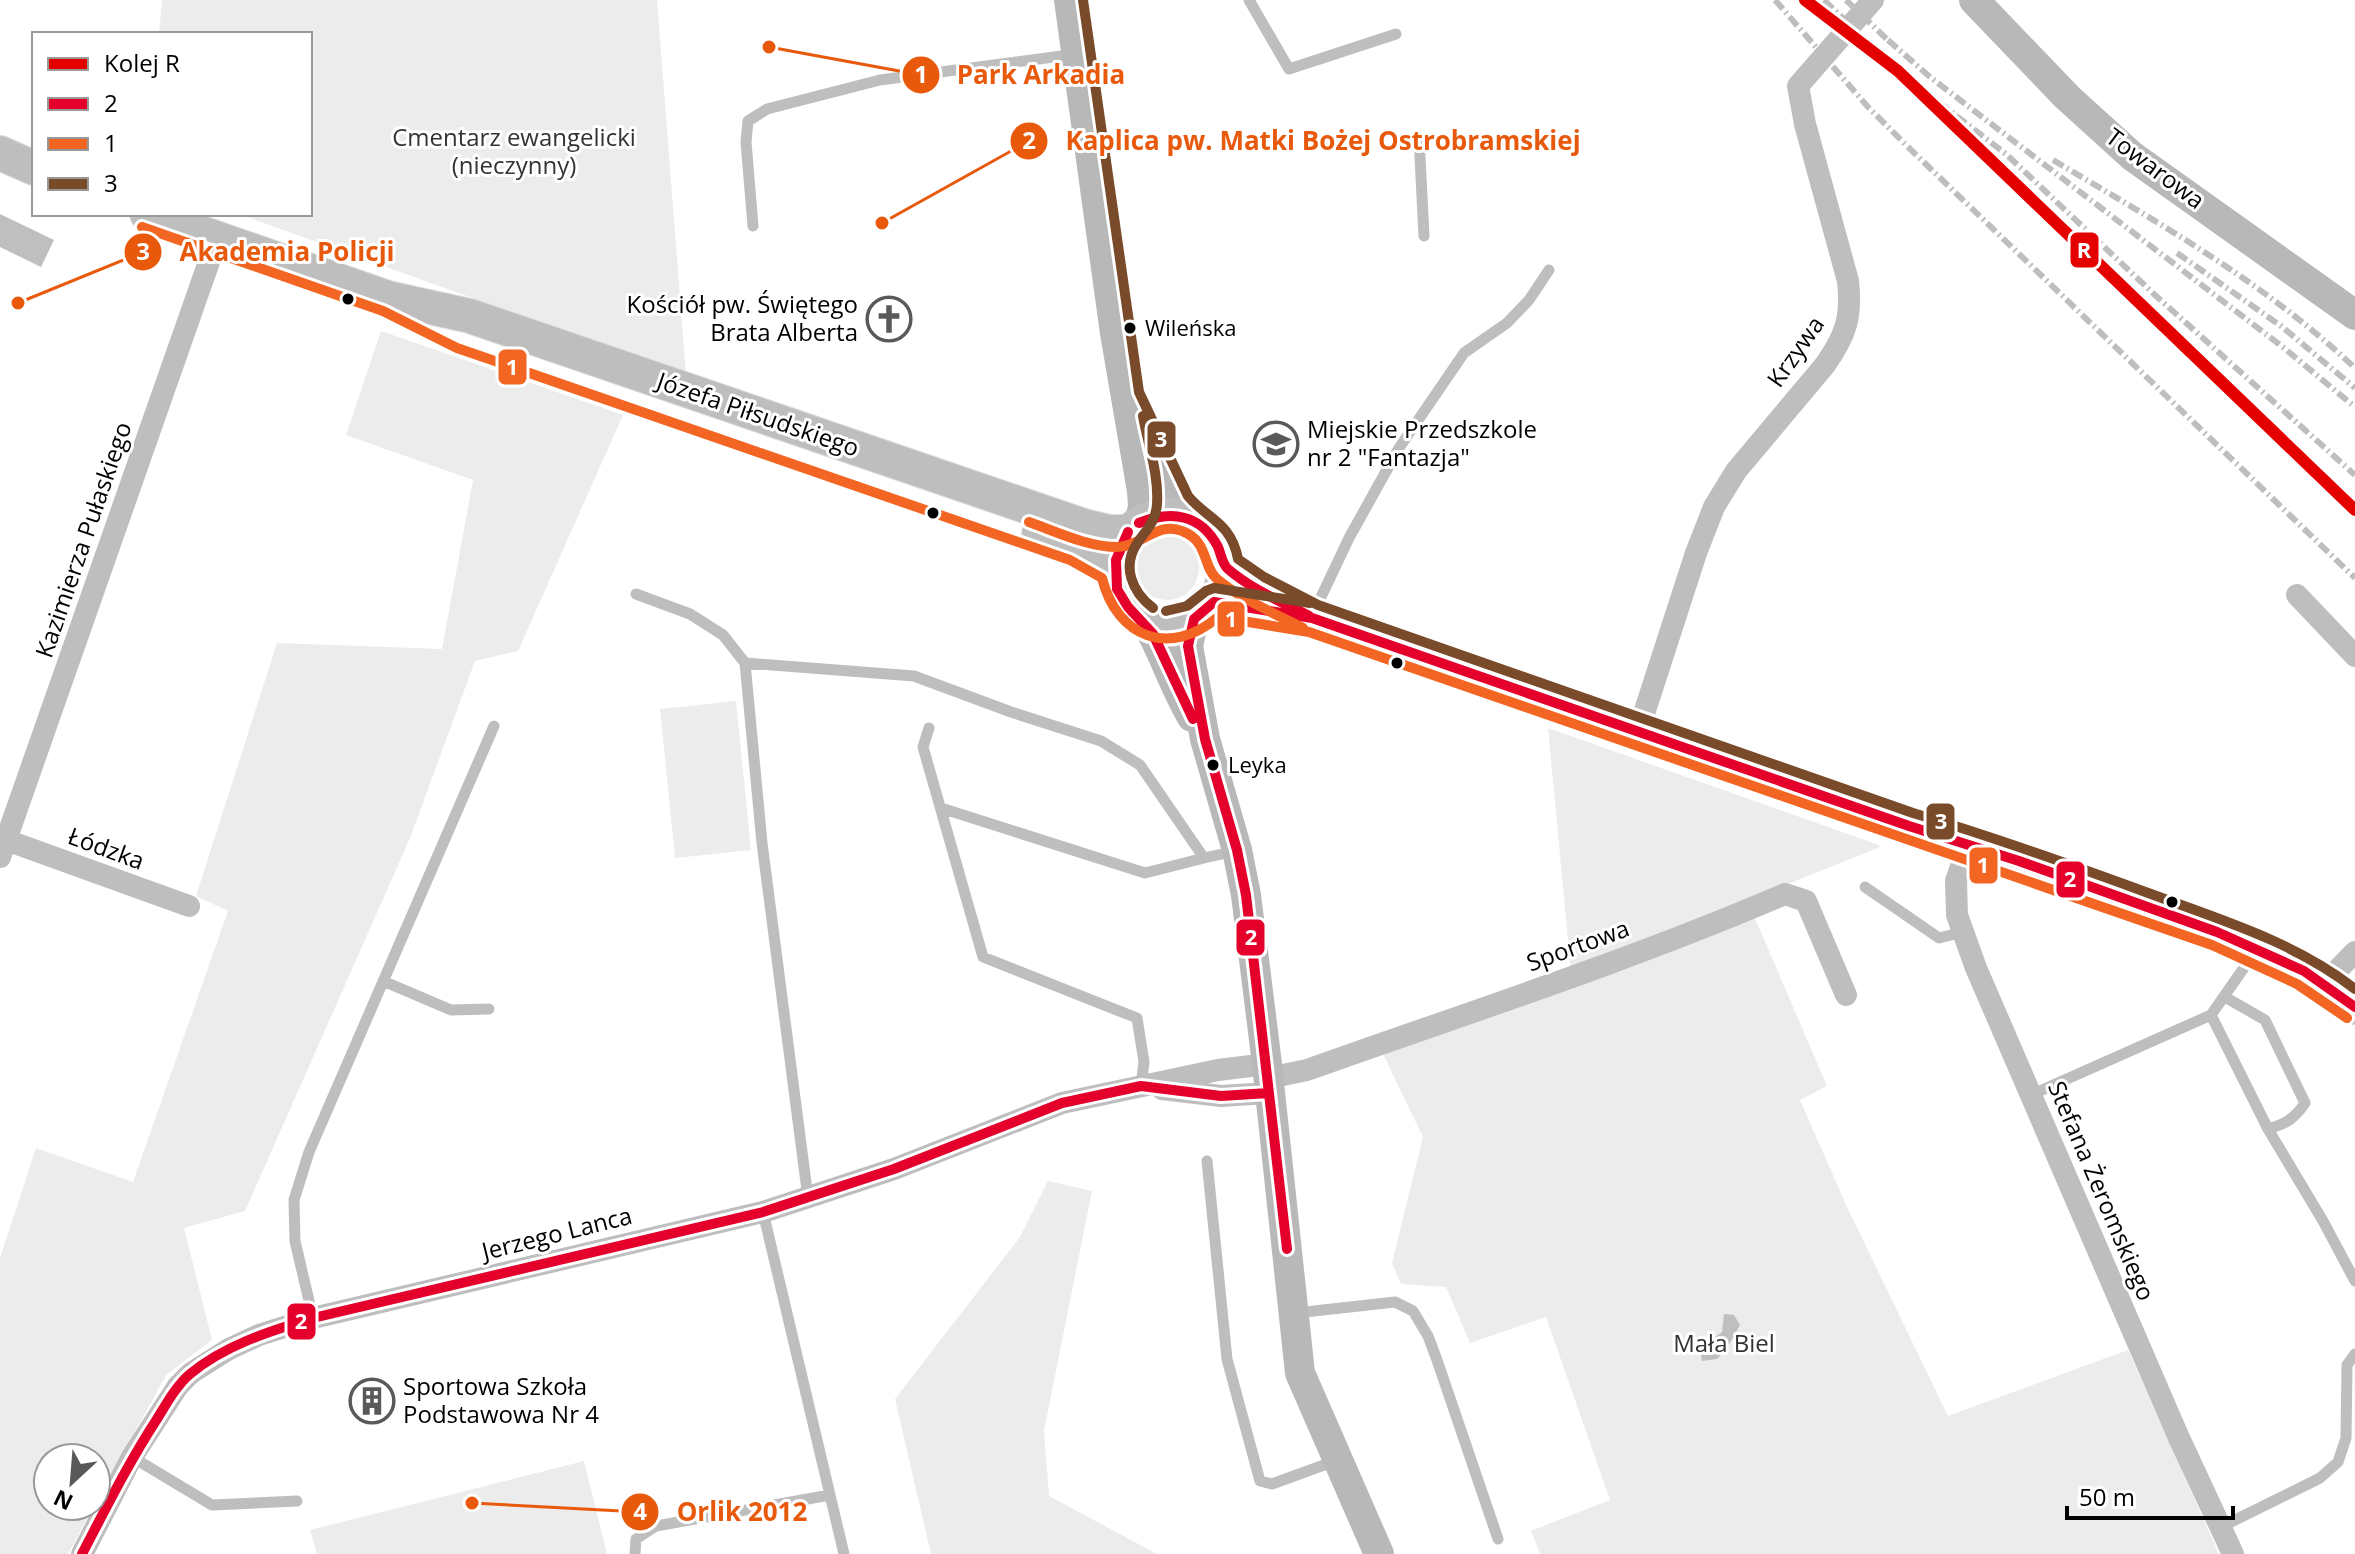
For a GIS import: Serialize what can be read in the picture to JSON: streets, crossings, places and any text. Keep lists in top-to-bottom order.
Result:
{
  "streets": {
    "main road": ["Józefa Piłsudskiego"],
    "street": [
      "Towarowa",
      "Krzywa",
      "Kazimierza Pułaskiego",
      "Łódzka",
      "Sportowa",
      "Stefana Żeromskiego",
      "Jerzego Lanca"
    ]
  },
  "crossings": [
    ["Józefa Piłsudskiego", "Kazimierza Pułaskiego"],
    ["Kazimierza Pułaskiego", "Łódzka"],
    ["Sportowa", "Jerzego Lanca"]
  ],
  "parks": ["Cmentarz ewangelicki (nieczynny)", "Mała Biel"],
  "places": {
    "other": [
      "Park Arkadia",
      "Kaplica pw. Matki Bożej Ostrobramskiej",
      "Akademia Policji",
      "Wileńska",
      "Leyka",
      "Orlik 2012"
    ],
    "church": ["Kościół pw. Świętego Brata Alberta"],
    "school or university": ["Miejskie Przedszkole nr 2 \"Fantazja\""],
    "building": ["Sportowa Szkoła Podstawowa Nr 4"]
  },
  "lines": [
    "rail line R",
    "transit line 3",
    "transit line 1",
    "transit line 2"
  ],
  "legend": [
    "Kolej R",
    "2",
    "1",
    "3"
  ],
  "scale_bar": "50 m",
  "north": "bottom left"
}
